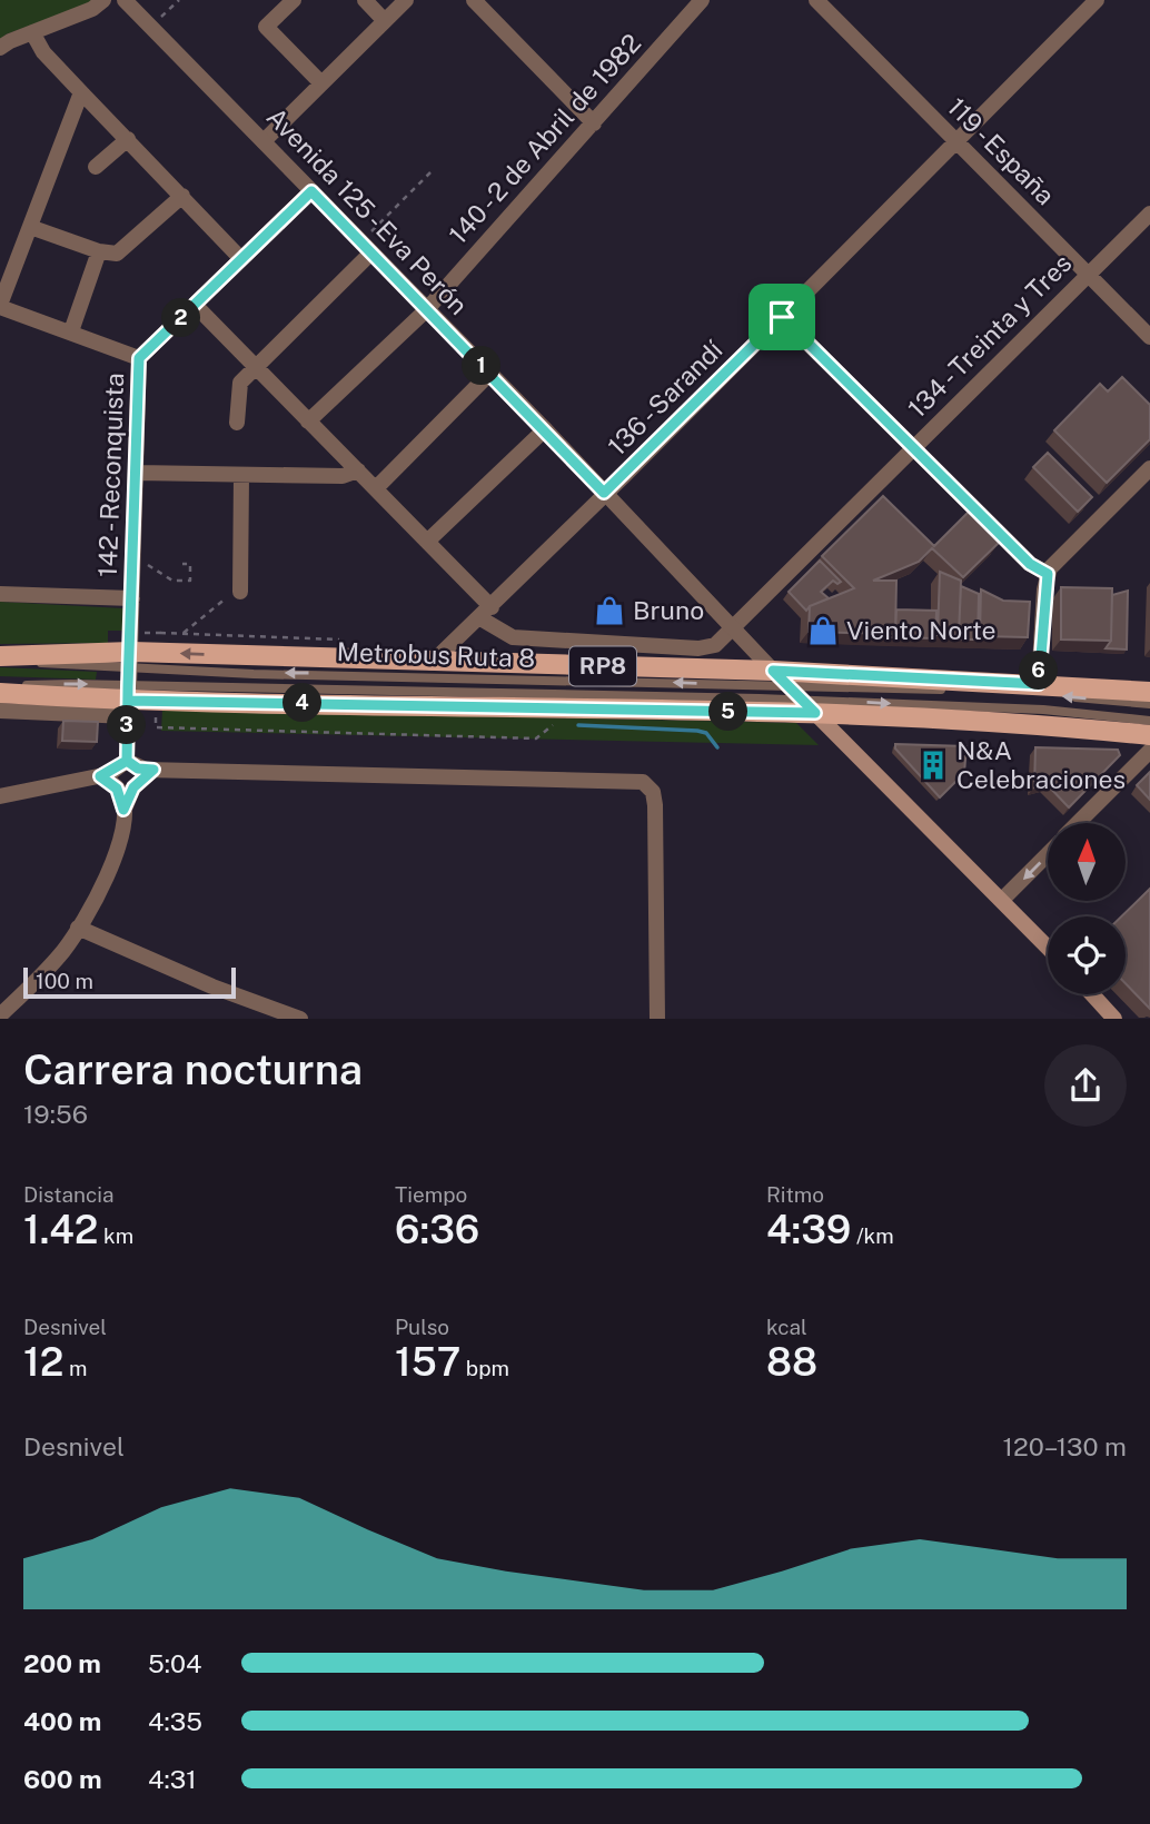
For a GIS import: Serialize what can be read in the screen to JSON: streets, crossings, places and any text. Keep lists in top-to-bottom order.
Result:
{
  "streets": {
    "main road": ["Avenida 125 - Eva Perón", "RP8"],
    "street": [
      "140 - 2 de Abril de 1982",
      "119 - España",
      "134 - Treinta y Tres",
      "136 - Sarandí",
      "142 - Reconquista"
    ],
    "lane": ["Metrobus Ruta 8"]
  },
  "crossings": [
    ["140 - 2 de Abril de 1982", "Avenida 125 - Eva Perón"],
    ["140 - 2 de Abril de 1982", "134 - Treinta y Tres"],
    ["119 - España", "134 - Treinta y Tres"],
    ["119 - España", "136 - Sarandí"],
    ["Avenida 125 - Eva Perón", "134 - Treinta y Tres"],
    ["Avenida 125 - Eva Perón", "136 - Sarandí"],
    ["Avenida 125 - Eva Perón", "142 - Reconquista"],
    ["Avenida 125 - Eva Perón", "Metrobus Ruta 8"],
    ["Avenida 125 - Eva Perón", "RP8"],
    ["134 - Treinta y Tres", "136 - Sarandí"],
    ["134 - Treinta y Tres", "142 - Reconquista"],
    ["136 - Sarandí", "RP8"],
    ["142 - Reconquista", "Metrobus Ruta 8"],
    ["142 - Reconquista", "RP8"],
    ["Metrobus Ruta 8", "RP8"]
  ],
  "places": {
    "shop": ["Bruno", "Viento Norte"],
    "building": ["N&A Celebraciones"]
  },
  "scale_bar": "100 m",
  "north": "top",
  "page": {
    "pins": [
      "2",
      "1",
      "6",
      "4",
      "5",
      "3"
    ],
    "scale": "100 m",
    "heading": ["Carrera nocturna", "19:56"],
    "stats": [
      ["Distancia", "1.42 km"],
      ["Tiempo", "6:36"],
      ["Ritmo", "4:39 /km"],
      ["Desnivel", "12 m"],
      ["Pulso", "157 bpm"],
      ["kcal", "88"]
    ],
    "chart": ["Desnivel", "120–130 m"],
    "list": [
      {
        "name": "200 m",
        "note": "5:04"
      },
      {
        "name": "400 m",
        "note": "4:35"
      },
      {
        "name": "600 m",
        "note": "4:31"
      }
    ]
  }
}
